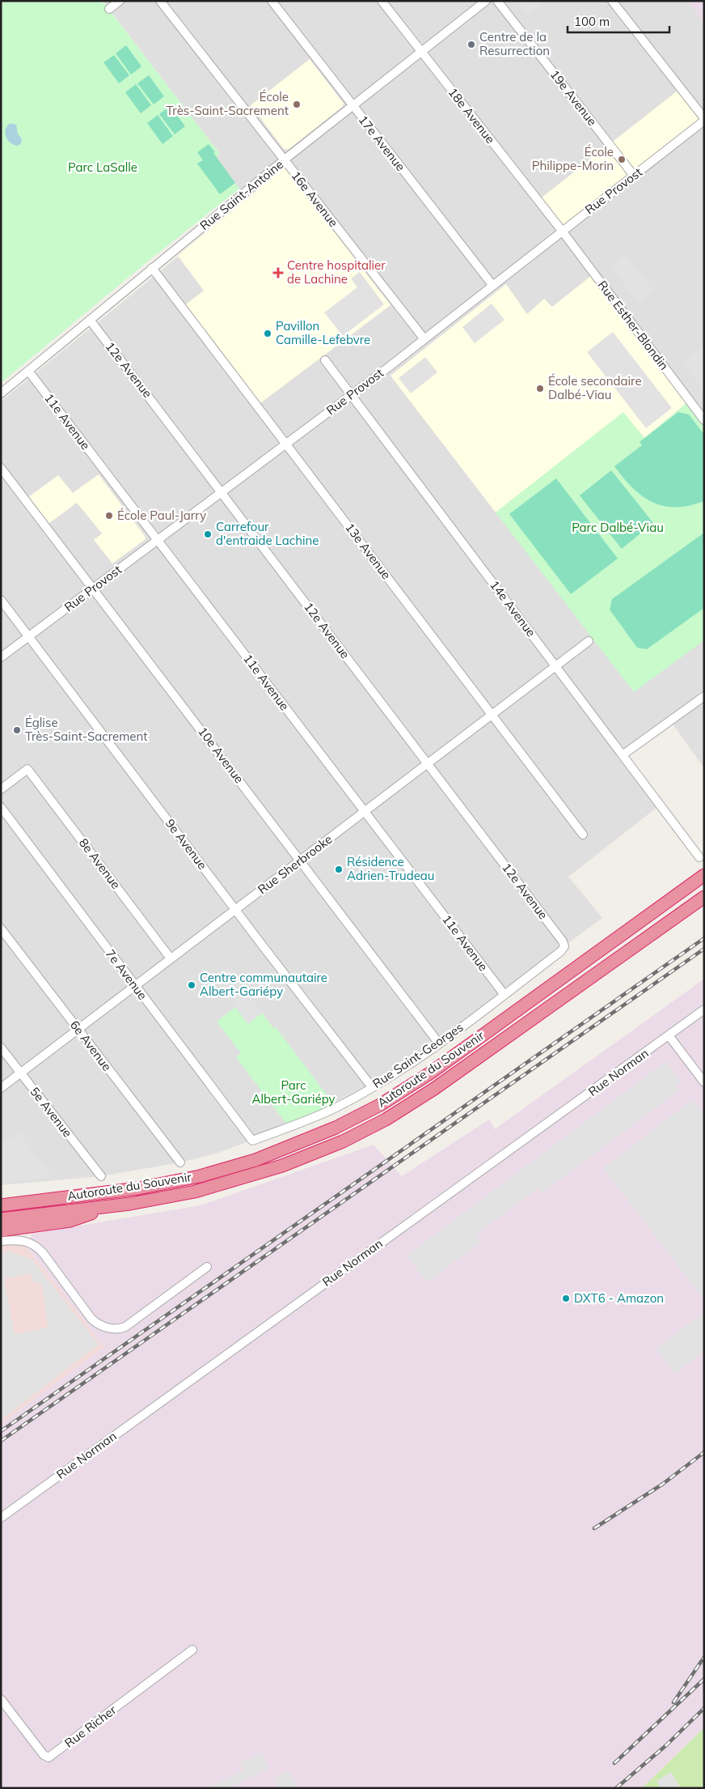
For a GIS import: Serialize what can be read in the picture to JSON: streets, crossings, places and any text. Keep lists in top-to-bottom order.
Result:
{
  "streets": {
    "highway": ["Autoroute du Souvenir"],
    "street": [
      "19e Avenue",
      "18e Avenue",
      "17e Avenue",
      "Rue Provost",
      "Rue Saint-Antoine",
      "16e Avenue",
      "Rue Esther-Blondin",
      "12e Avenue",
      "11e Avenue",
      "13e Avenue",
      "14e Avenue",
      "10e Avenue",
      "9e Avenue",
      "8e Avenue",
      "Rue Sherbrooke",
      "7e Avenue",
      "6e Avenue",
      "Rue Saint-Georges",
      "Rue Norman",
      "5e Avenue",
      "Rue Richer"
    ]
  },
  "crossings": [
    ["19e Avenue", "Rue Provost"],
    ["18e Avenue", "Rue Provost"],
    ["18e Avenue", "Rue Saint-Antoine"],
    ["18e Avenue", "Rue Esther-Blondin"],
    ["17e Avenue", "Rue Provost"],
    ["17e Avenue", "Rue Saint-Antoine"],
    ["Rue Provost", "16e Avenue"],
    ["Rue Provost", "Rue Esther-Blondin"],
    ["Rue Provost", "12e Avenue"],
    ["Rue Provost", "11e Avenue"],
    ["Rue Provost", "13e Avenue"],
    ["Rue Provost", "14e Avenue"],
    ["Rue Provost", "10e Avenue"],
    ["Rue Provost", "9e Avenue"],
    ["Rue Saint-Antoine", "16e Avenue"],
    ["Rue Saint-Antoine", "12e Avenue"],
    ["Rue Saint-Antoine", "11e Avenue"],
    ["Rue Saint-Antoine", "13e Avenue"],
    ["12e Avenue", "Rue Sherbrooke"],
    ["12e Avenue", "Rue Saint-Georges"],
    ["11e Avenue", "Rue Sherbrooke"],
    ["11e Avenue", "Rue Saint-Georges"],
    ["13e Avenue", "Rue Sherbrooke"],
    ["14e Avenue", "Rue Sherbrooke"],
    ["10e Avenue", "Rue Sherbrooke"],
    ["10e Avenue", "Rue Saint-Georges"],
    ["9e Avenue", "Rue Sherbrooke"],
    ["9e Avenue", "Rue Saint-Georges"],
    ["8e Avenue", "Rue Sherbrooke"],
    ["Rue Sherbrooke", "7e Avenue"],
    ["Rue Sherbrooke", "6e Avenue"],
    ["Rue Sherbrooke", "5e Avenue"],
    ["7e Avenue", "Rue Saint-Georges"]
  ],
  "parks": ["Parc LaSalle", "Parc Dalbé-Viau", "Parc Albert-Gariépy"],
  "places": {
    "other": [
      "Centre de la Resurrection",
      "École Très-Saint-Sacrement",
      "École Philippe-Morin",
      "Pavillon Camille-Lefebvre",
      "École secondaire Dalbé-Viau",
      "École Paul-Jarry",
      "Carrefour d'entraide Lachine",
      "Église Très-Saint-Sacrement",
      "Résidence Adrien-Trudeau",
      "Centre communautaire Albert-Gariépy",
      "DXT6 - Amazon"
    ],
    "health": ["Centre hospitalier de Lachine"]
  },
  "scale_bar": "100 m"
}
